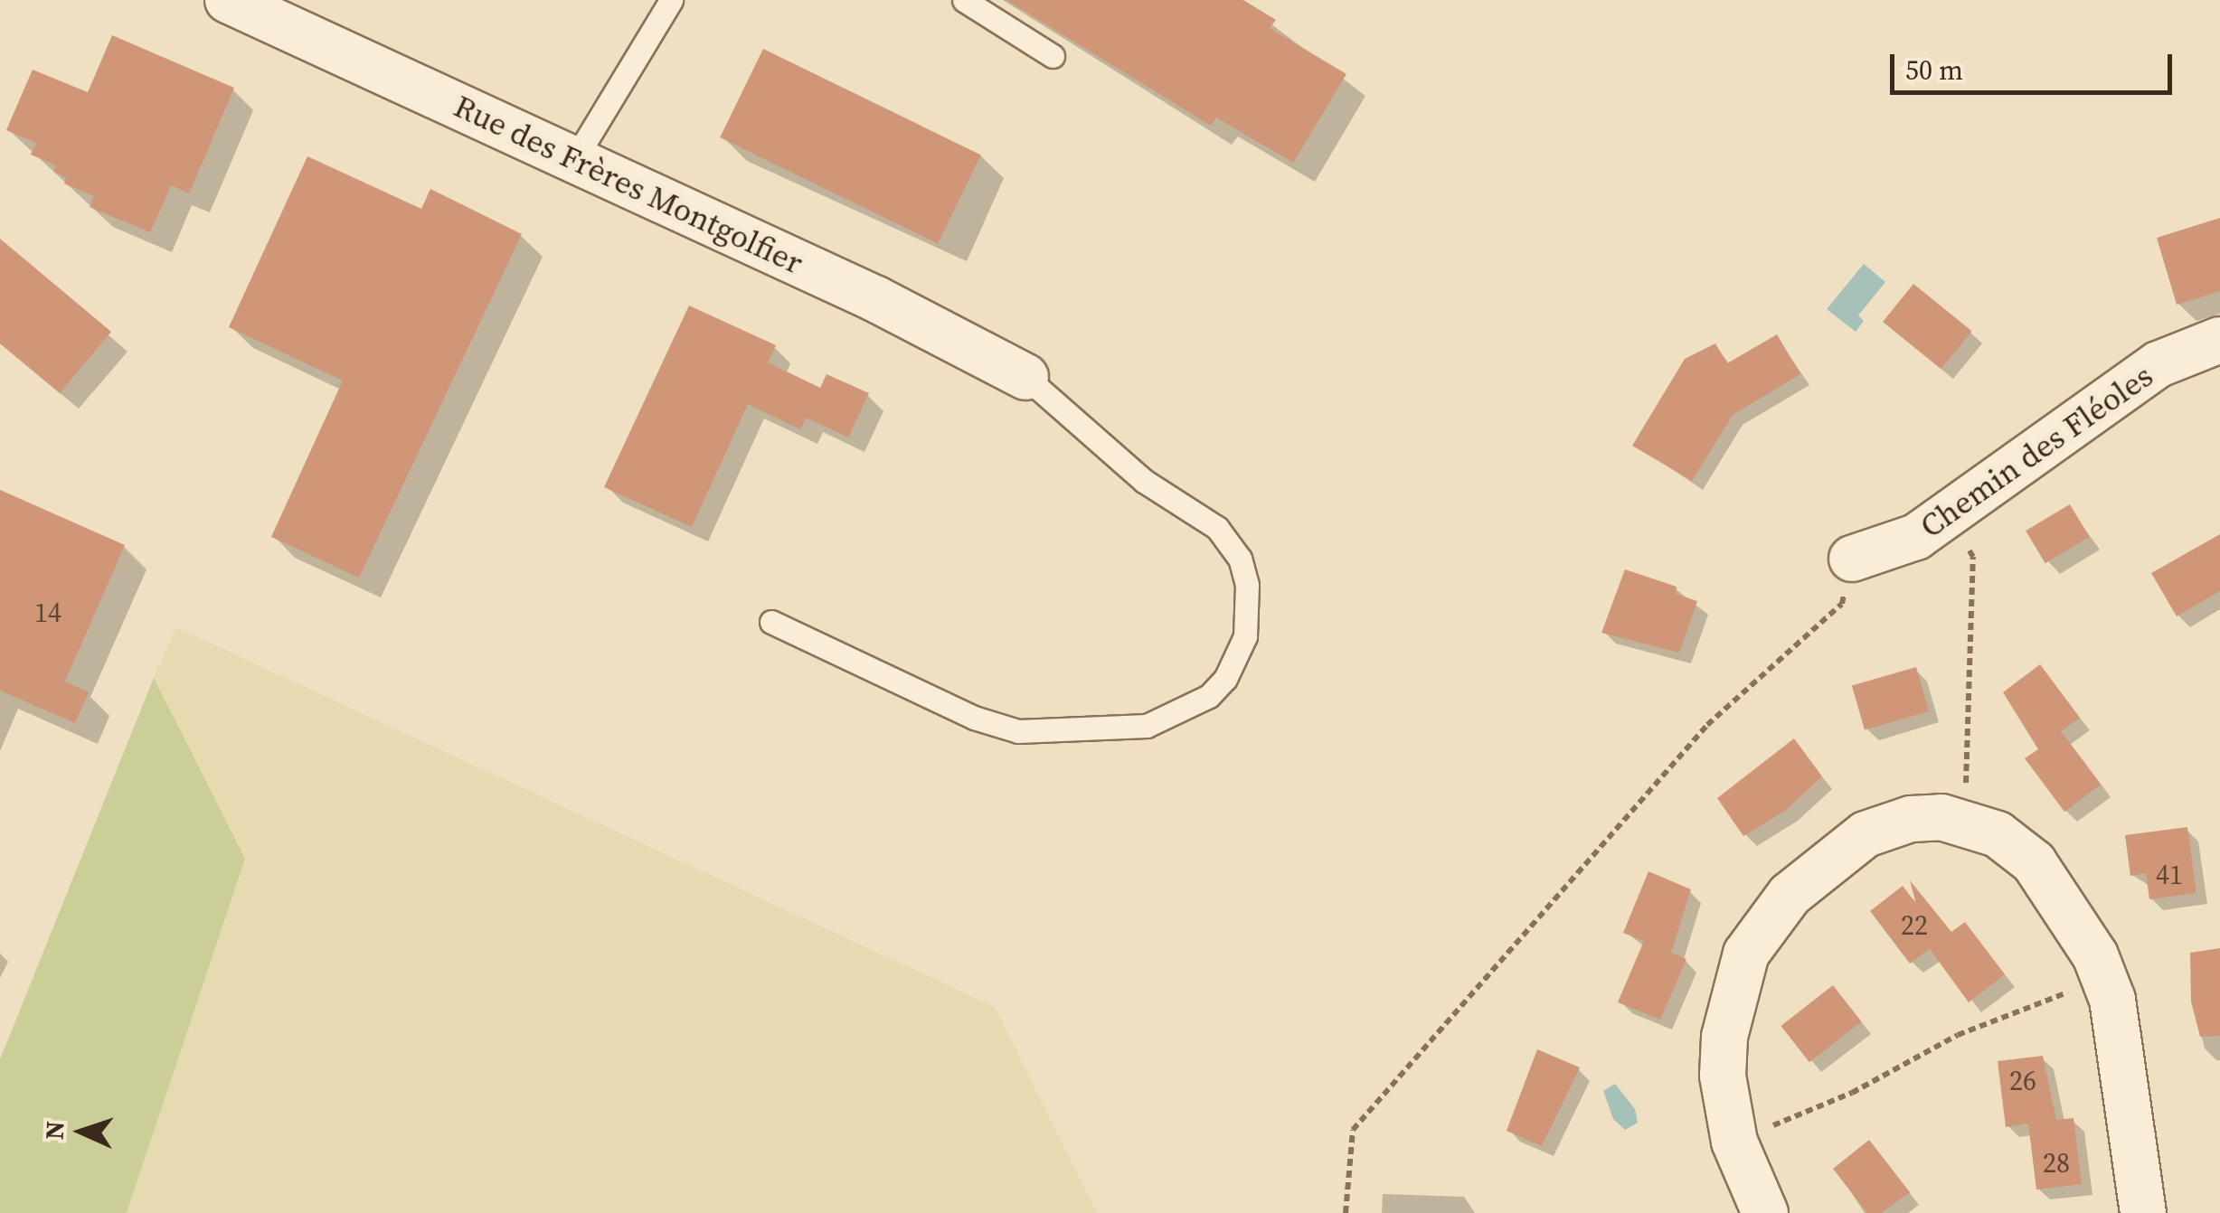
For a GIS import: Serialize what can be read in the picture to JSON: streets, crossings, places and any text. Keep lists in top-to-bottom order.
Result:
{
  "streets": {
    "street": ["Rue des Frères Montgolfier", "Chemin des Fléoles"]
  },
  "house_numbers": [
    "14",
    "41",
    "22",
    "26",
    "28"
  ],
  "scale_bar": "50 m",
  "north": "left"
}
